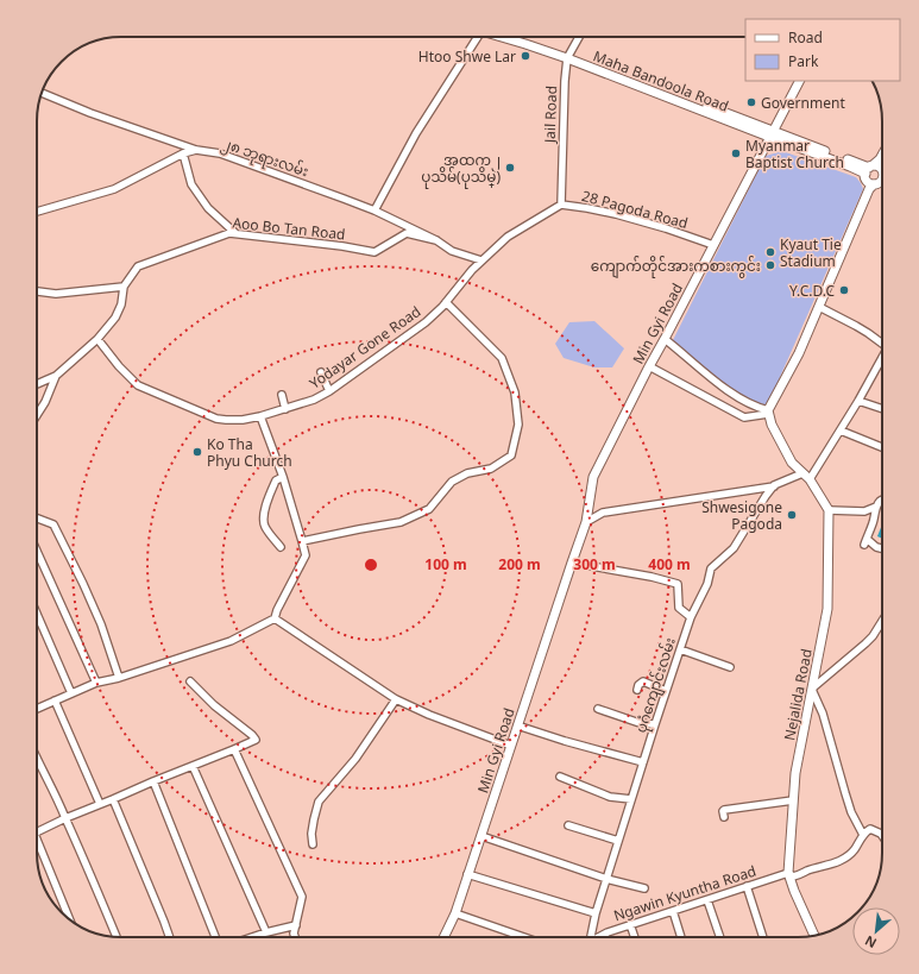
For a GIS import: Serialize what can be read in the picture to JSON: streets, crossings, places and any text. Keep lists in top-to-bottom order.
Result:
{
  "streets": {
    "main road": ["Maha Bandoola Road", "Min Gyi Road", "Nejalida Road"],
    "street": [
      "Jail Road",
      "၂၈ ဘုရားလမ်း",
      "28 Pagoda Road",
      "Aoo Bo Tan Road",
      "Yodayar Gone Road",
      "ပုဂံကျောင်းလမ်း",
      "Ngawin Kyuntha Road"
    ]
  },
  "crossings": [
    ["Maha Bandoola Road", "Jail Road"],
    ["Maha Bandoola Road", "Min Gyi Road"],
    ["Jail Road", "28 Pagoda Road"],
    ["၂၈ ဘုရားလမ်း", "28 Pagoda Road"],
    ["၂၈ ဘုရားလမ်း", "Aoo Bo Tan Road"],
    ["၂၈ ဘုရားလမ်း", "Yodayar Gone Road"],
    ["28 Pagoda Road", "Min Gyi Road"],
    ["28 Pagoda Road", "Yodayar Gone Road"],
    ["Aoo Bo Tan Road", "Yodayar Gone Road"],
    ["Nejalida Road", "Ngawin Kyuntha Road"]
  ],
  "places": [
    "Htoo Shwe Lar",
    "Government",
    "Myanmar Baptist Church",
    "အထက၂ ပုသိမ်(ပုသိမ္)",
    "Kyaut Tie Stadium",
    "ကျောက်တိုင်အားကစားကွင်း",
    "Y.C.D.C",
    "Ko Tha Phyu Church",
    "Shwesigone Pagoda"
  ],
  "legend": ["Road", "Park"],
  "north": "bottom left",
  "rings": [
    "100 m",
    "200 m",
    "300 m",
    "400 m"
  ]
}
